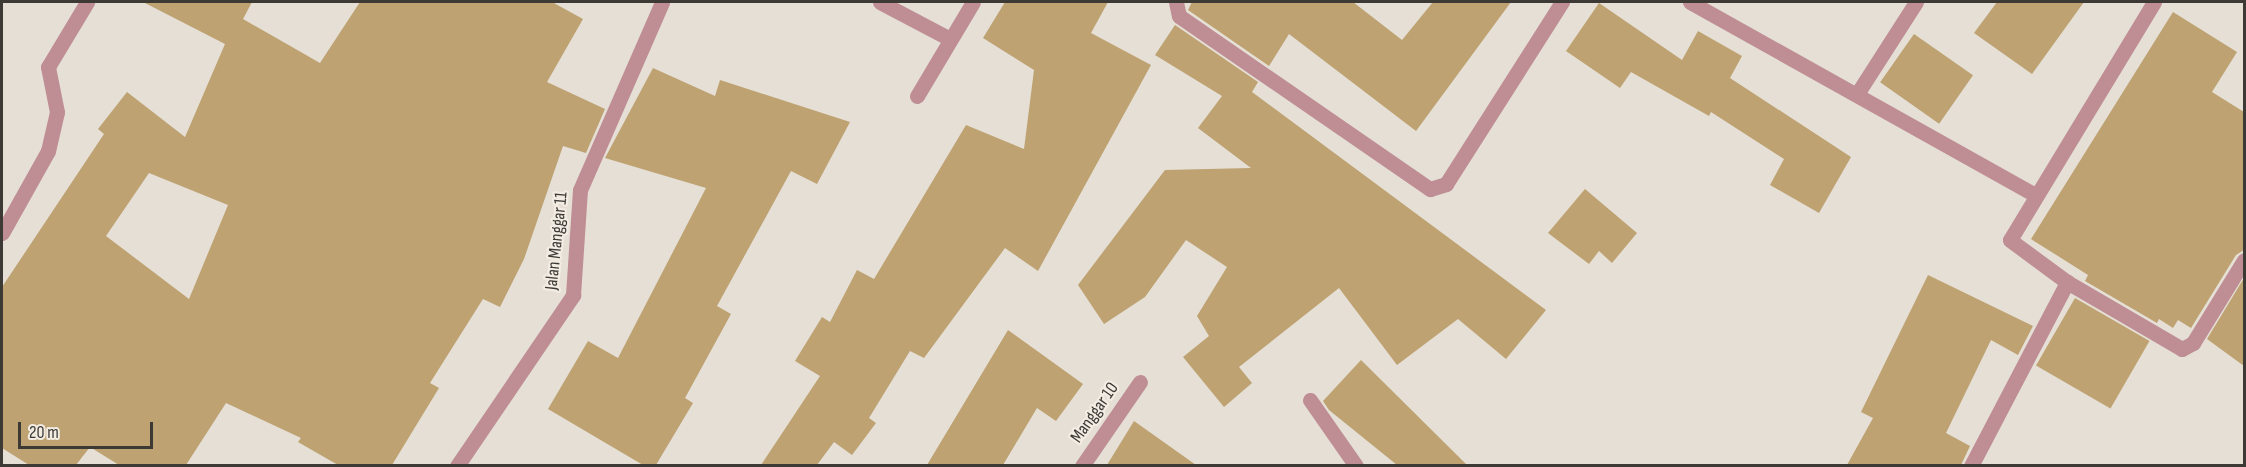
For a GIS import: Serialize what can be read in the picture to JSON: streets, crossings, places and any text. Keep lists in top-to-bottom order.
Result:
{
  "streets": {
    "street": ["Jalan Manggar 11", "Manggar 10"]
  },
  "scale_bar": "20 m"
}
